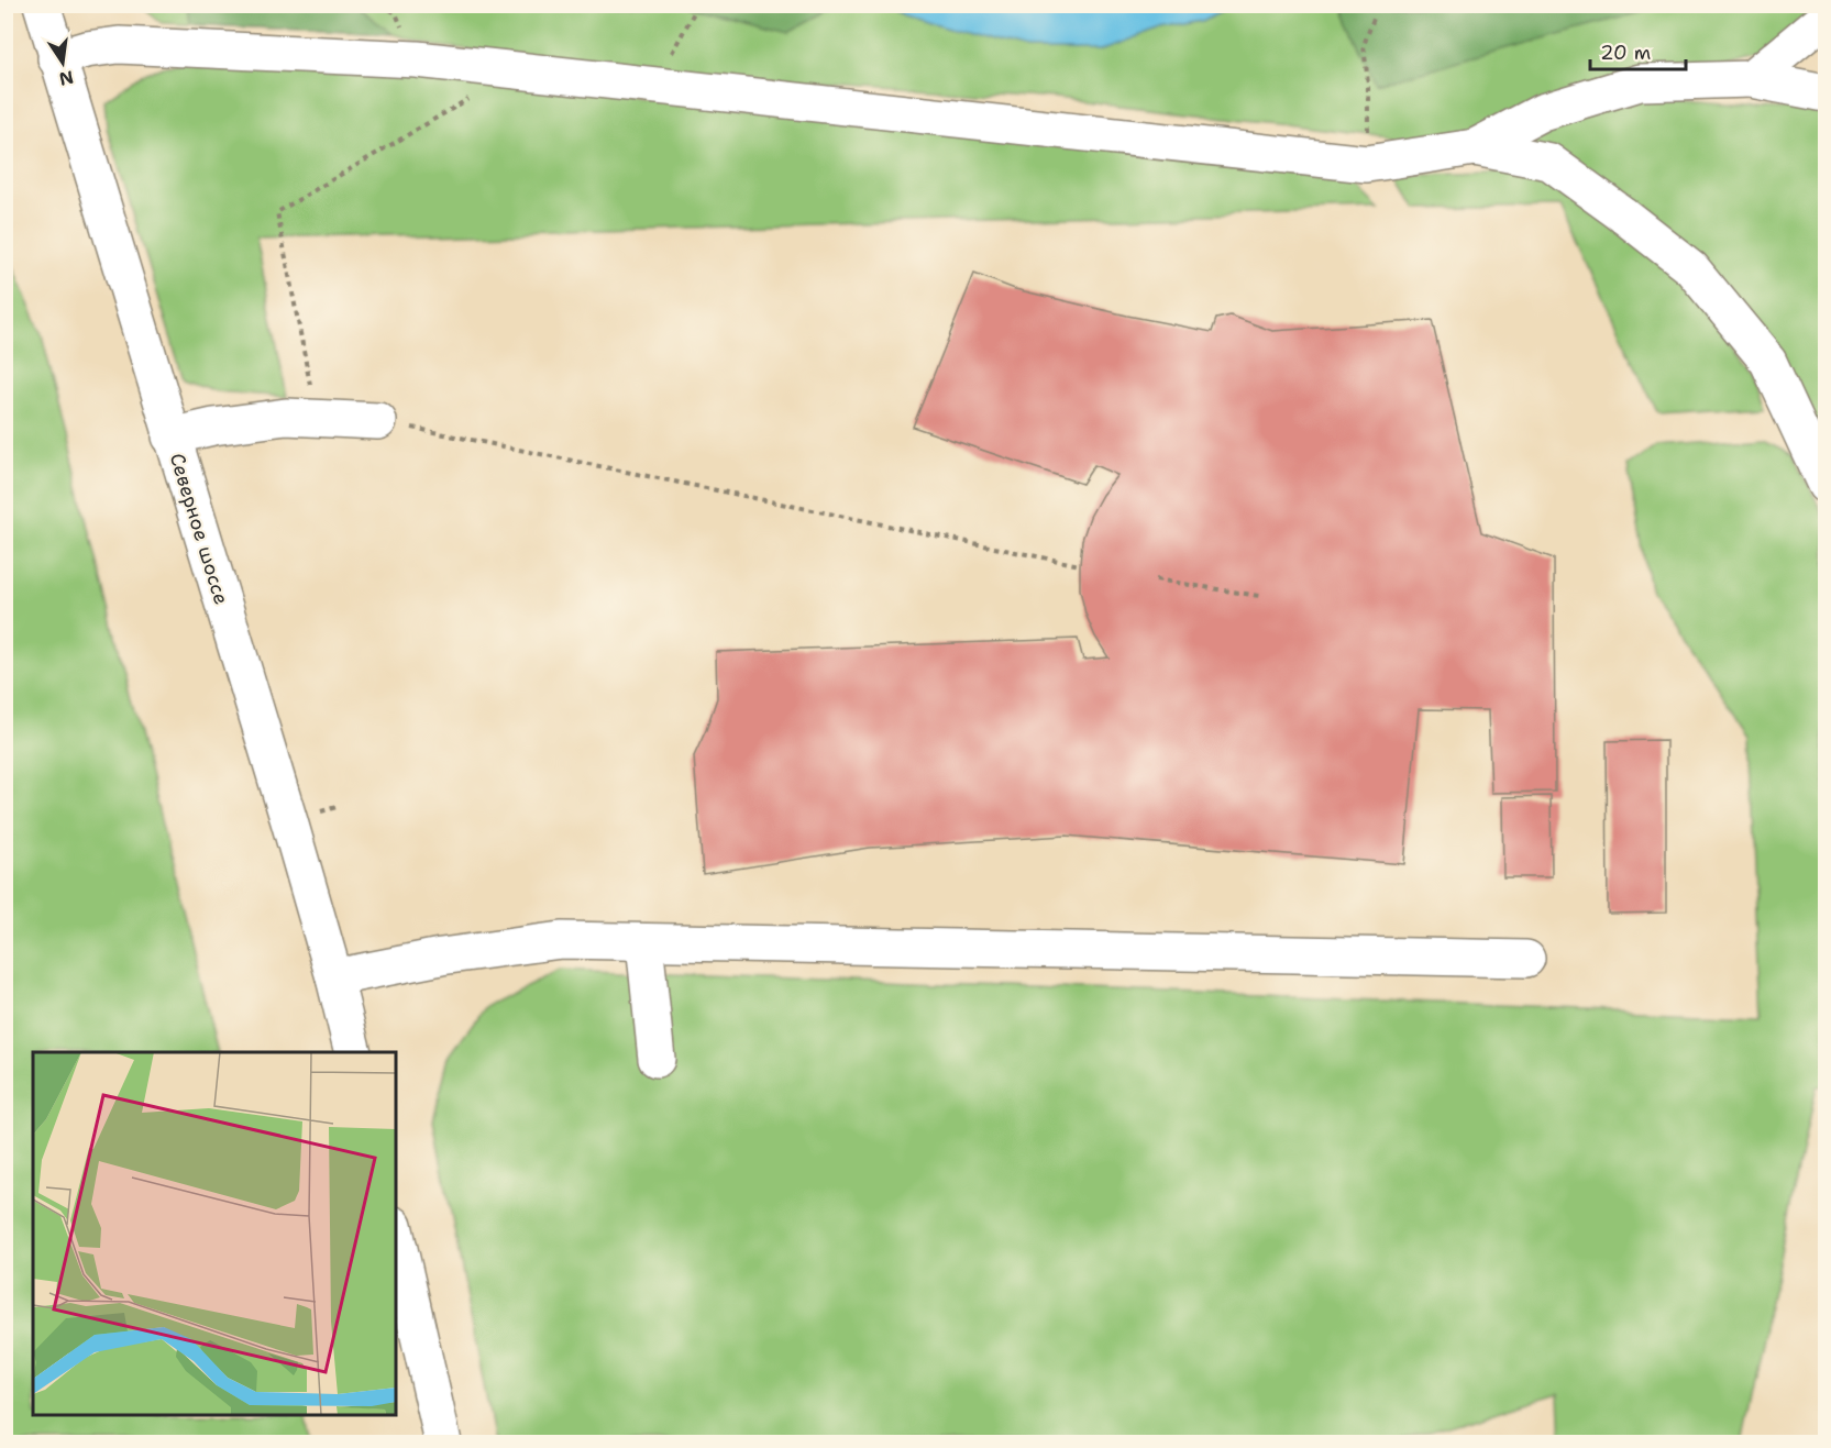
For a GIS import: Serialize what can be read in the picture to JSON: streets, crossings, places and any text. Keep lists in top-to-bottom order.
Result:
{
  "streets": {
    "street": ["Северное шоссе"]
  },
  "scale_bar": "20 m",
  "north": "bottom"
}
